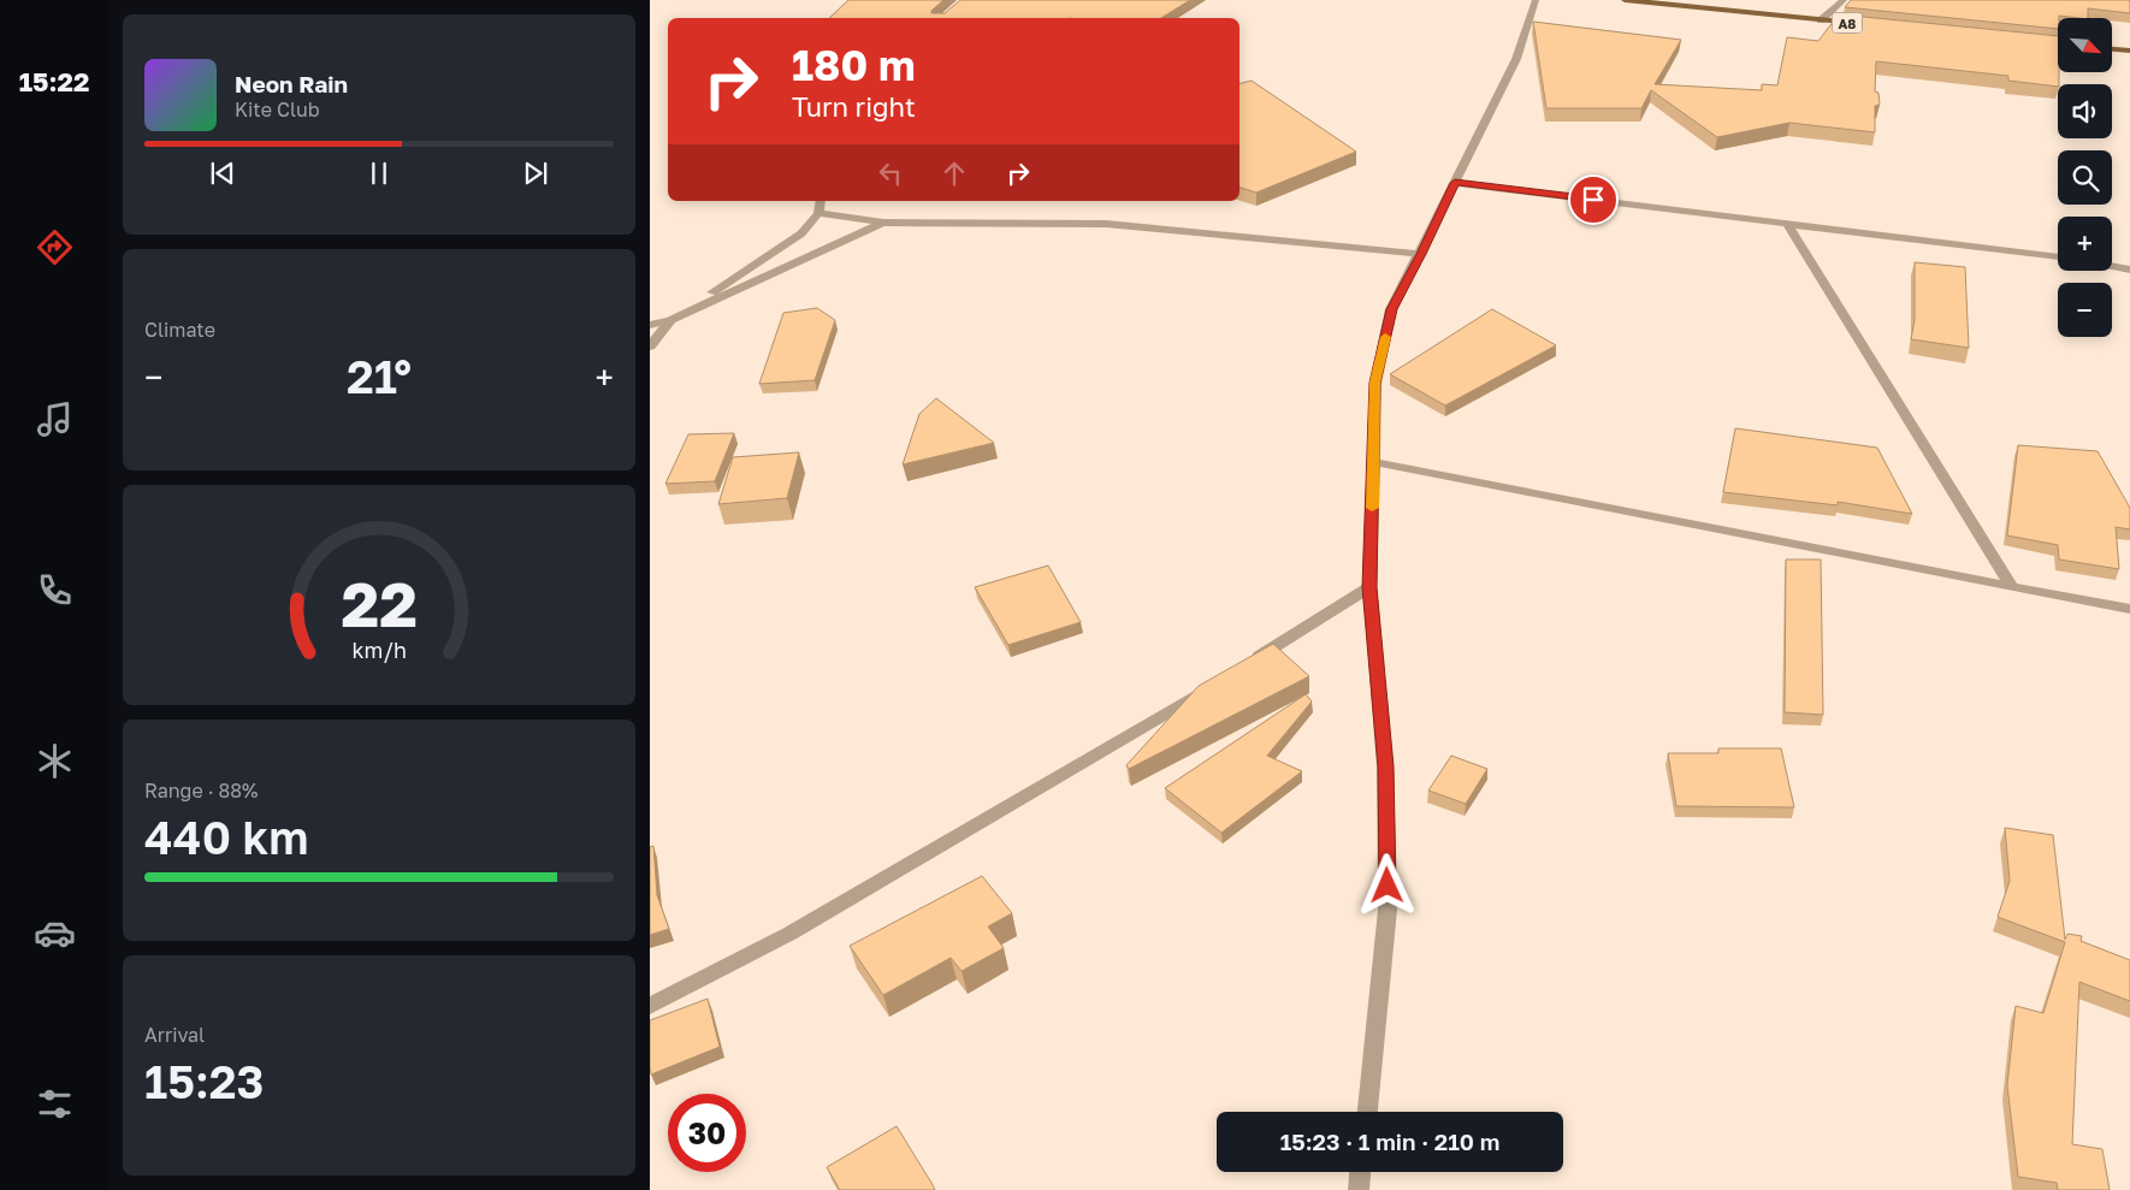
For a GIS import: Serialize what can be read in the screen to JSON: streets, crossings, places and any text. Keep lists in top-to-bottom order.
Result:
{
  "streets": {
    "main road": ["A8"]
  },
  "north": "bottom right",
  "page": {
    "tabs": "15:22",
    "map_buttons": ["+", "−"],
    "turn": ["180 m", "Turn right"],
    "song": ["Neon Rain", "Kite Club"],
    "tile": [
      "Climate",
      ["Range · 88%", "440 km"],
      ["Arrival", "15:23"]
    ],
    "heat": ["−", "21°", "+"],
    "limit": "30",
    "trip": "15:23 · 1 min · 210 m",
    "gauge": ["22", "km/h"]
  }
}
